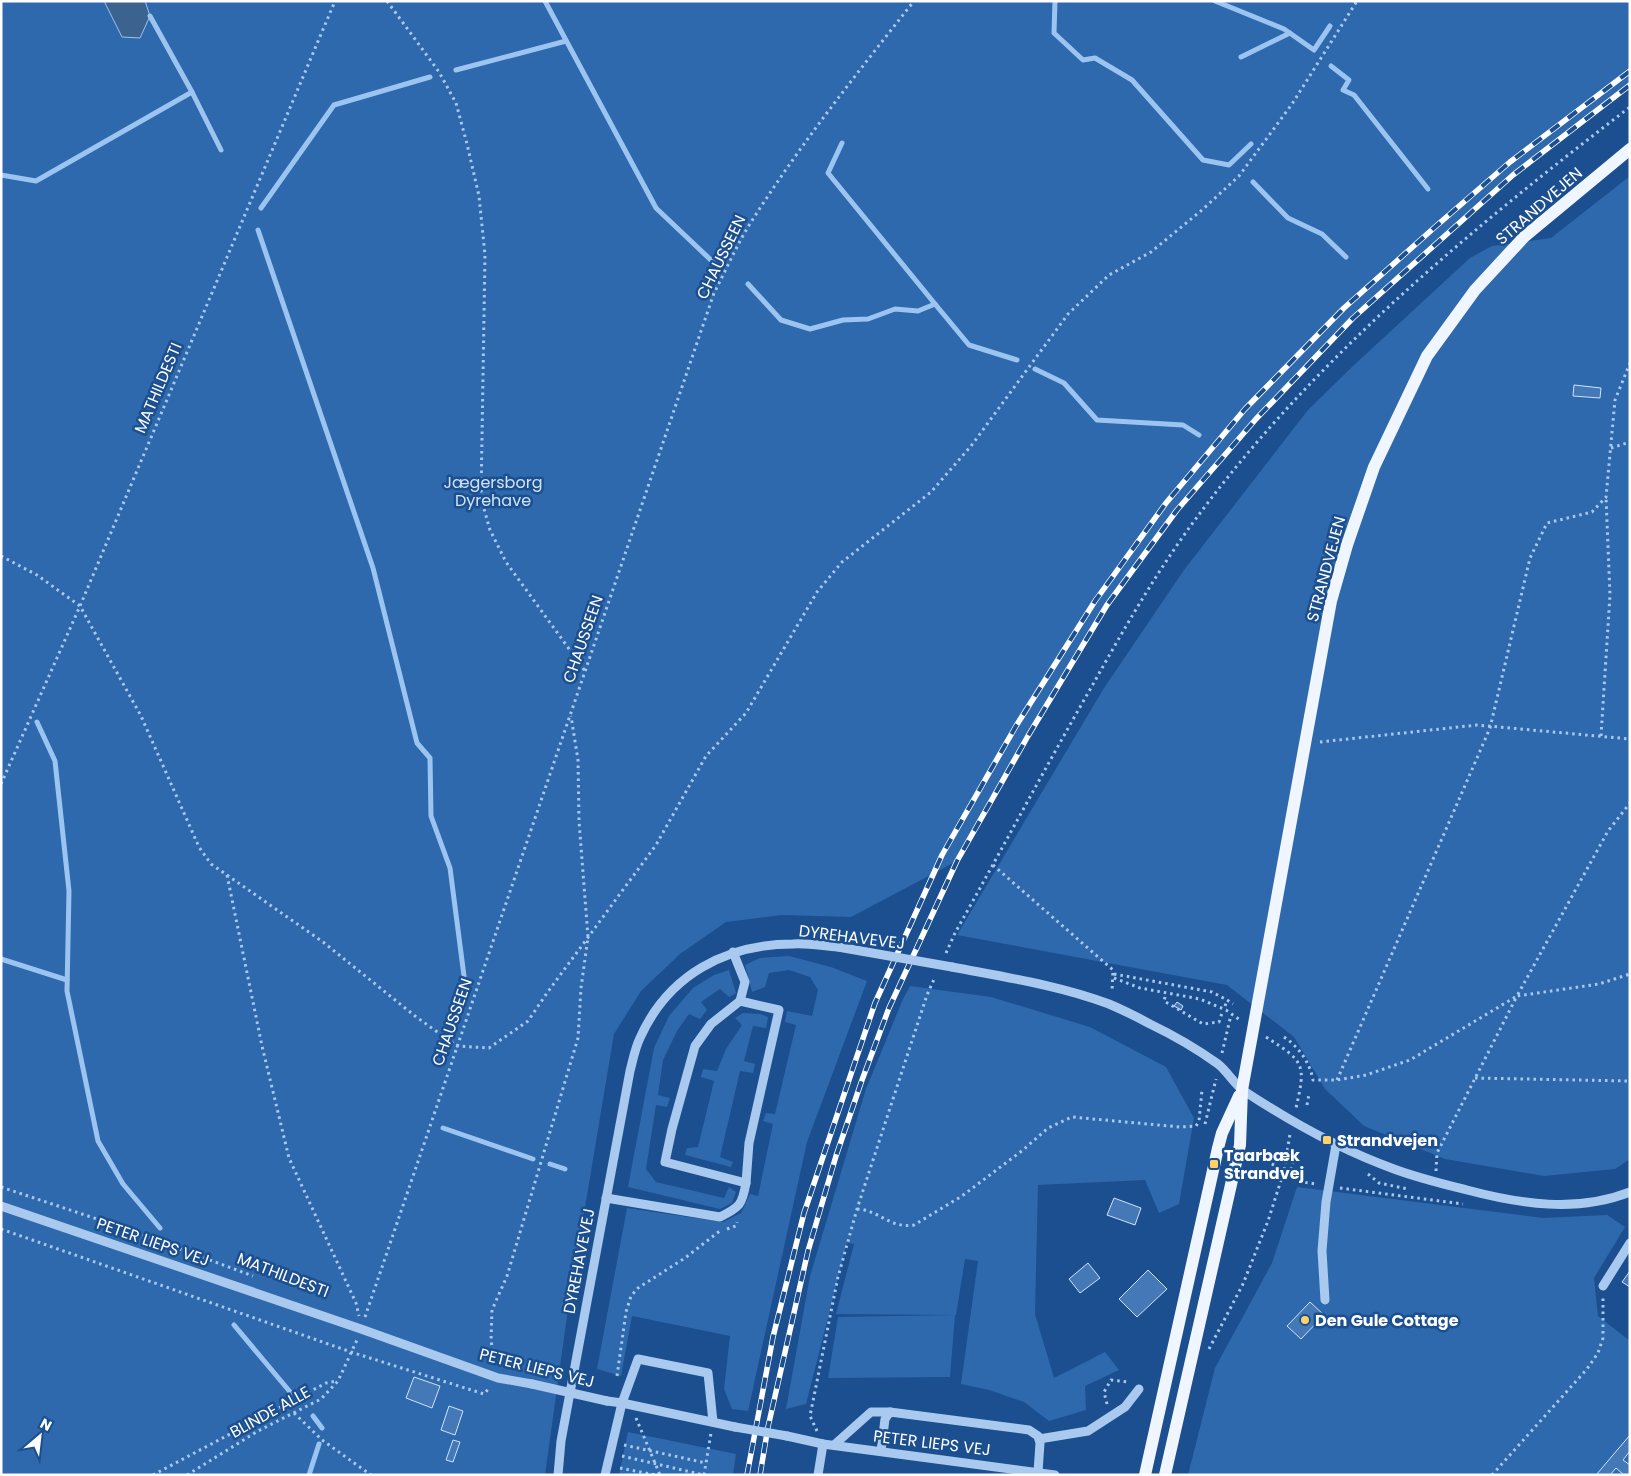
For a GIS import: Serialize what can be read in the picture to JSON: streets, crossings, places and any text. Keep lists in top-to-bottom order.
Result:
{
  "streets": {
    "main road": ["STRANDVEJEN"],
    "street": ["DYREHAVEVEJ", "PETER LIEPS VEJ"],
    "path": ["CHAUSSEEN", "MATHILDESTI", "BLINDE ALLE"]
  },
  "crossings": [
    ["STRANDVEJEN", "DYREHAVEVEJ"],
    ["CHAUSSEEN", "PETER LIEPS VEJ"],
    ["CHAUSSEEN", "BLINDE ALLE"],
    ["PETER LIEPS VEJ", "BLINDE ALLE"]
  ],
  "parks": ["Jægersborg Dyrehave"],
  "places": {
    "transit": ["Strandvejen", "Taarbæk Strandvej"],
    "other": ["Den Gule Cottage"]
  },
  "north": "top right"
}
